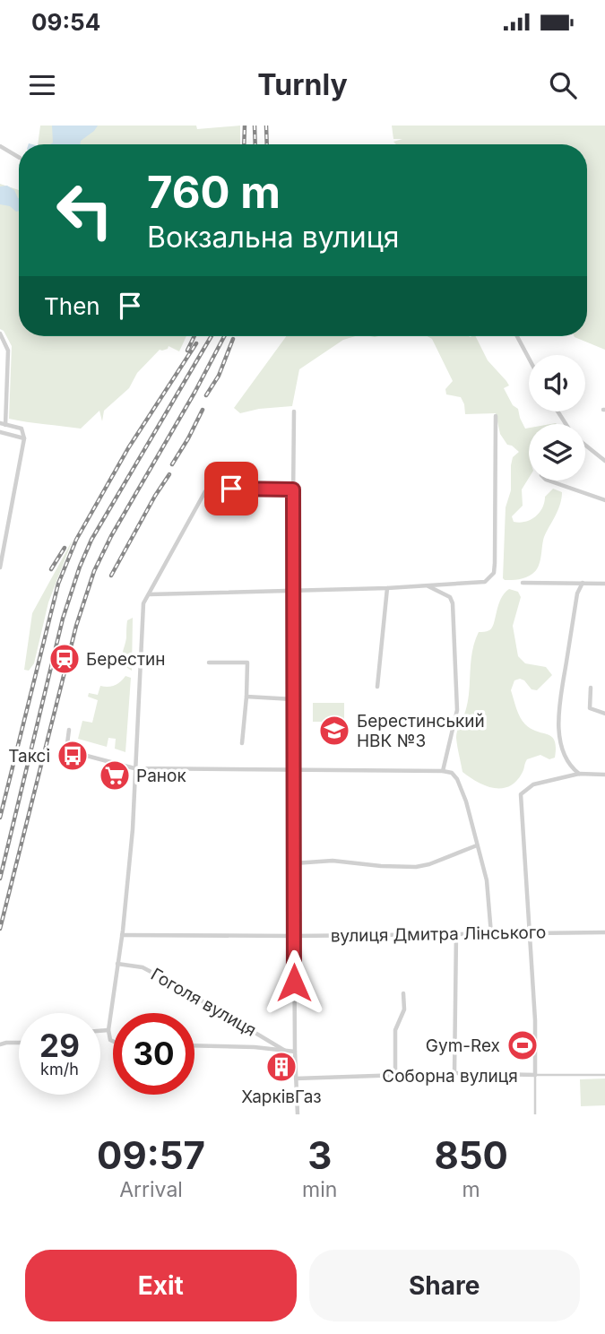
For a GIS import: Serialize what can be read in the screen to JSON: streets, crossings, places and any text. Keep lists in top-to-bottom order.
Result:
{
  "streets": {
    "street": ["вулиця Дмитра Лінського", "Гоголя вулиця", "Соборна вулиця"]
  },
  "places": {
    "station": ["Берестин"],
    "school or university": ["Берестинський НВК №3"],
    "bus stop": ["Таксі"],
    "supermarket": ["Ранок"],
    "sports": ["Gym-Rex"],
    "building": ["ХарківГаз"]
  },
  "page": {
    "status": "09:54",
    "header": "Turnly",
    "turn": ["760 m", "Вокзальна вулиця"],
    "then": "Then",
    "speed": "29 km/h",
    "limit": "30",
    "eta": [
      "09:57",
      "Arrival",
      "3",
      "min",
      "850",
      "m"
    ],
    "buttons": ["Exit", "Share"]
  }
}
